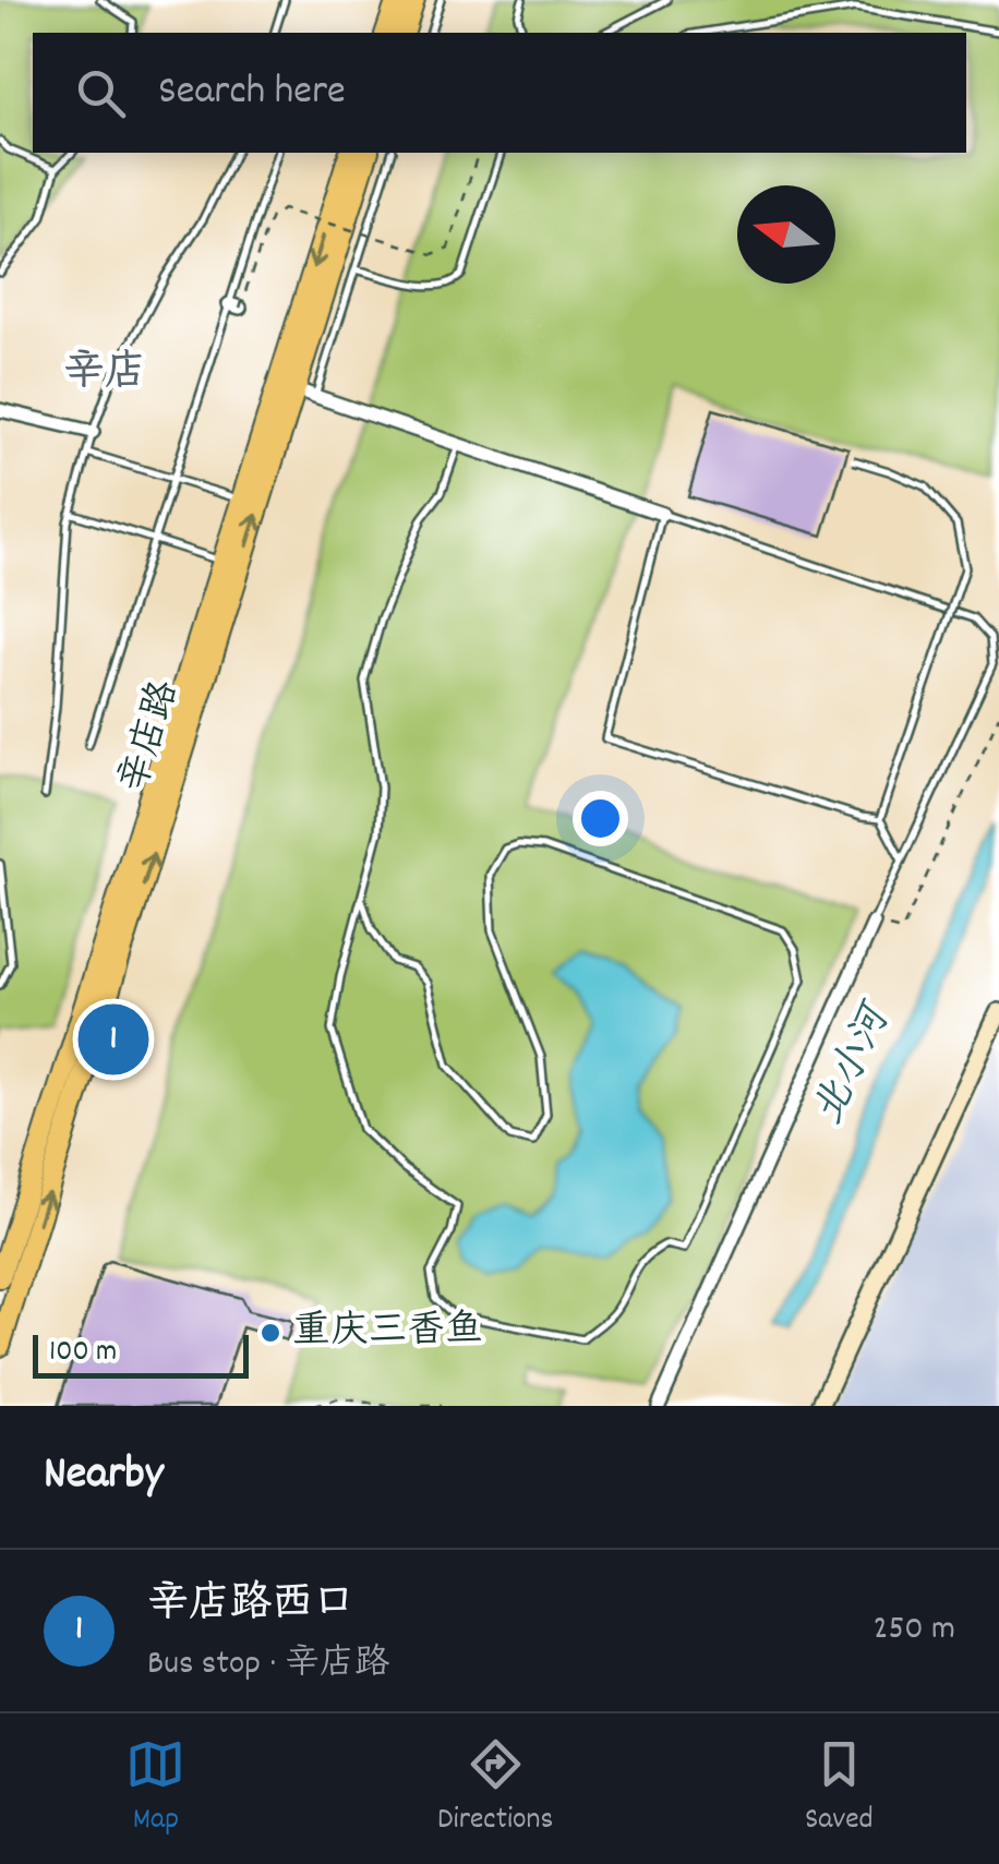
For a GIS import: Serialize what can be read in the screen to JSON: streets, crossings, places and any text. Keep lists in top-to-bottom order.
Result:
{
  "streets": {
    "main road": ["辛店路"]
  },
  "districts": ["辛店"],
  "water": ["北小河"],
  "places": ["重庆三香鱼"],
  "scale_bar": "100 m",
  "north": "left",
  "page": {
    "search": "Search here",
    "pins": "1",
    "scale": "100 m",
    "heading": "Nearby",
    "list": [
      {
        "mark": "1",
        "name": "辛店路西口",
        "note": "Bus stop · 辛店路",
        "value": "250 m"
      }
    ],
    "nav": ["Map", "Directions", "Saved"]
  }
}
